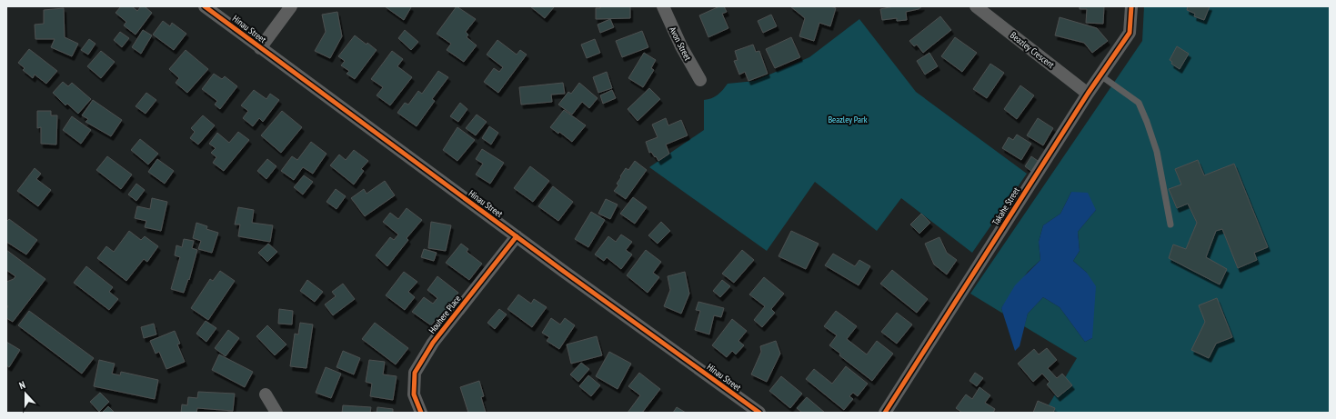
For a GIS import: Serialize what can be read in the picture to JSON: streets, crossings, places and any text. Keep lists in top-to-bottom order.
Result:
{
  "streets": {
    "street": [
      "Hinau Street",
      "Avon Street",
      "Beazley Crescent",
      "Takahe Street",
      "Houhere Place"
    ]
  },
  "crossings": [
    ["Hinau Street", "Houhere Place"],
    ["Beazley Crescent", "Takahe Street"]
  ],
  "parks": ["Beazley Park"],
  "north": "top"
}
